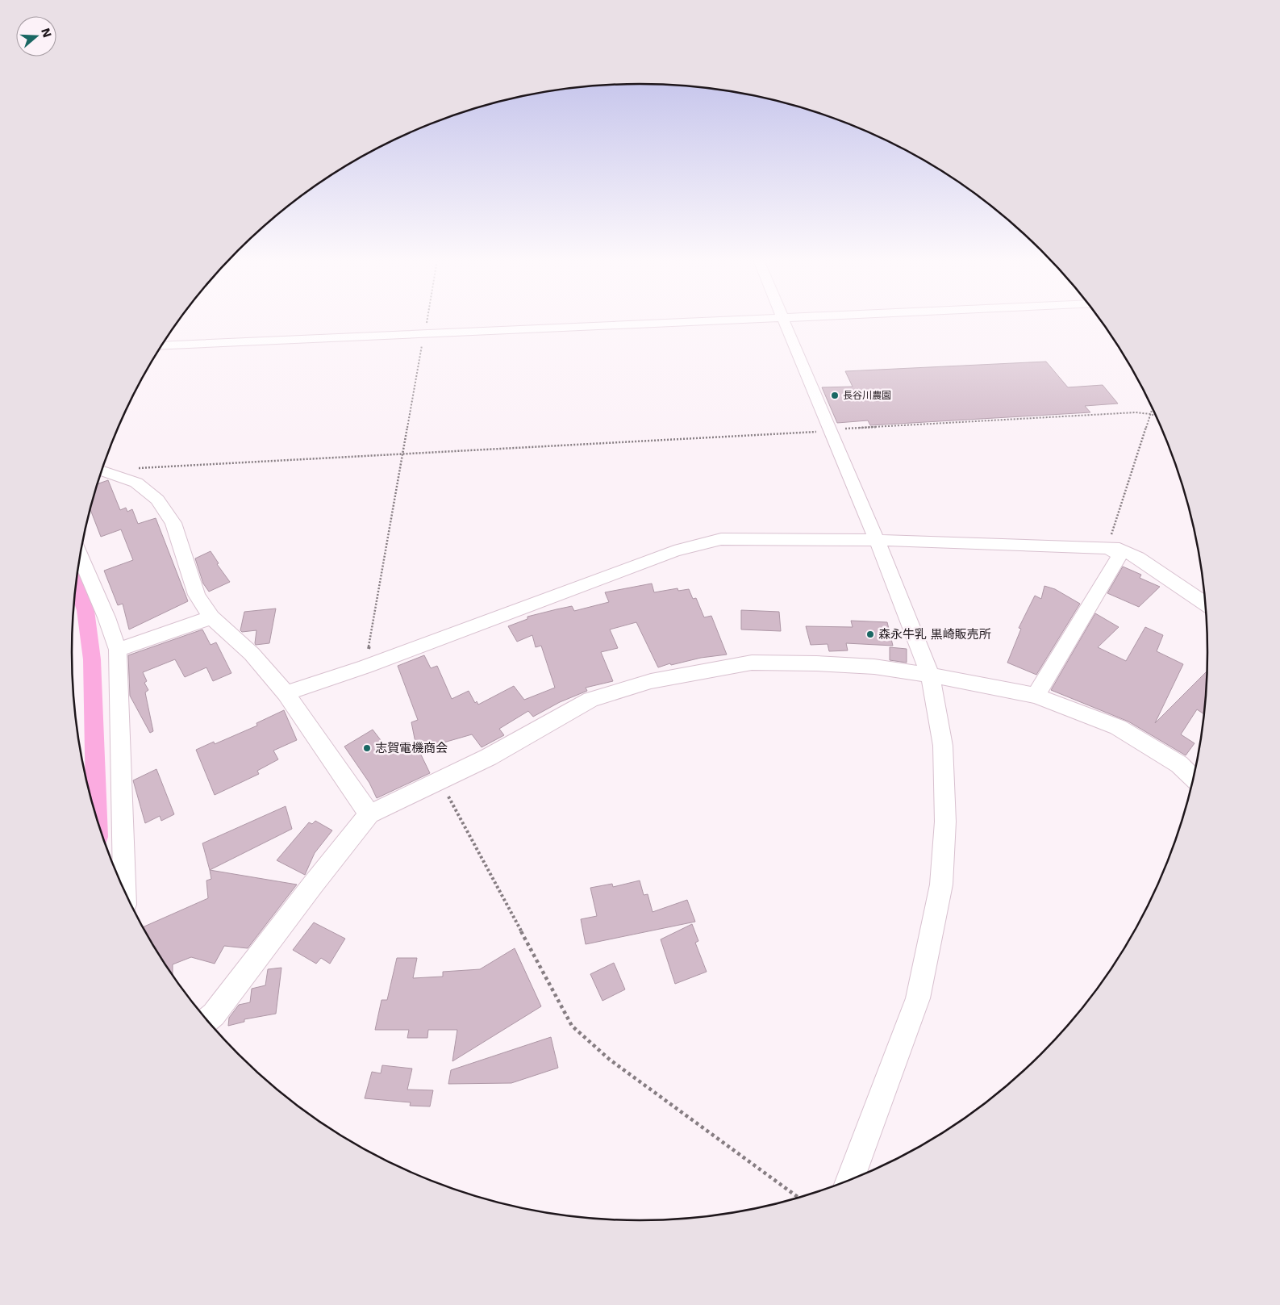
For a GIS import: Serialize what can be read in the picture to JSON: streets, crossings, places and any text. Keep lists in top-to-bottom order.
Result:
{
  "places": ["長谷川農園", "森永牛乳 黒崎販売所", "志賀電機商会"],
  "north": "right"
}
